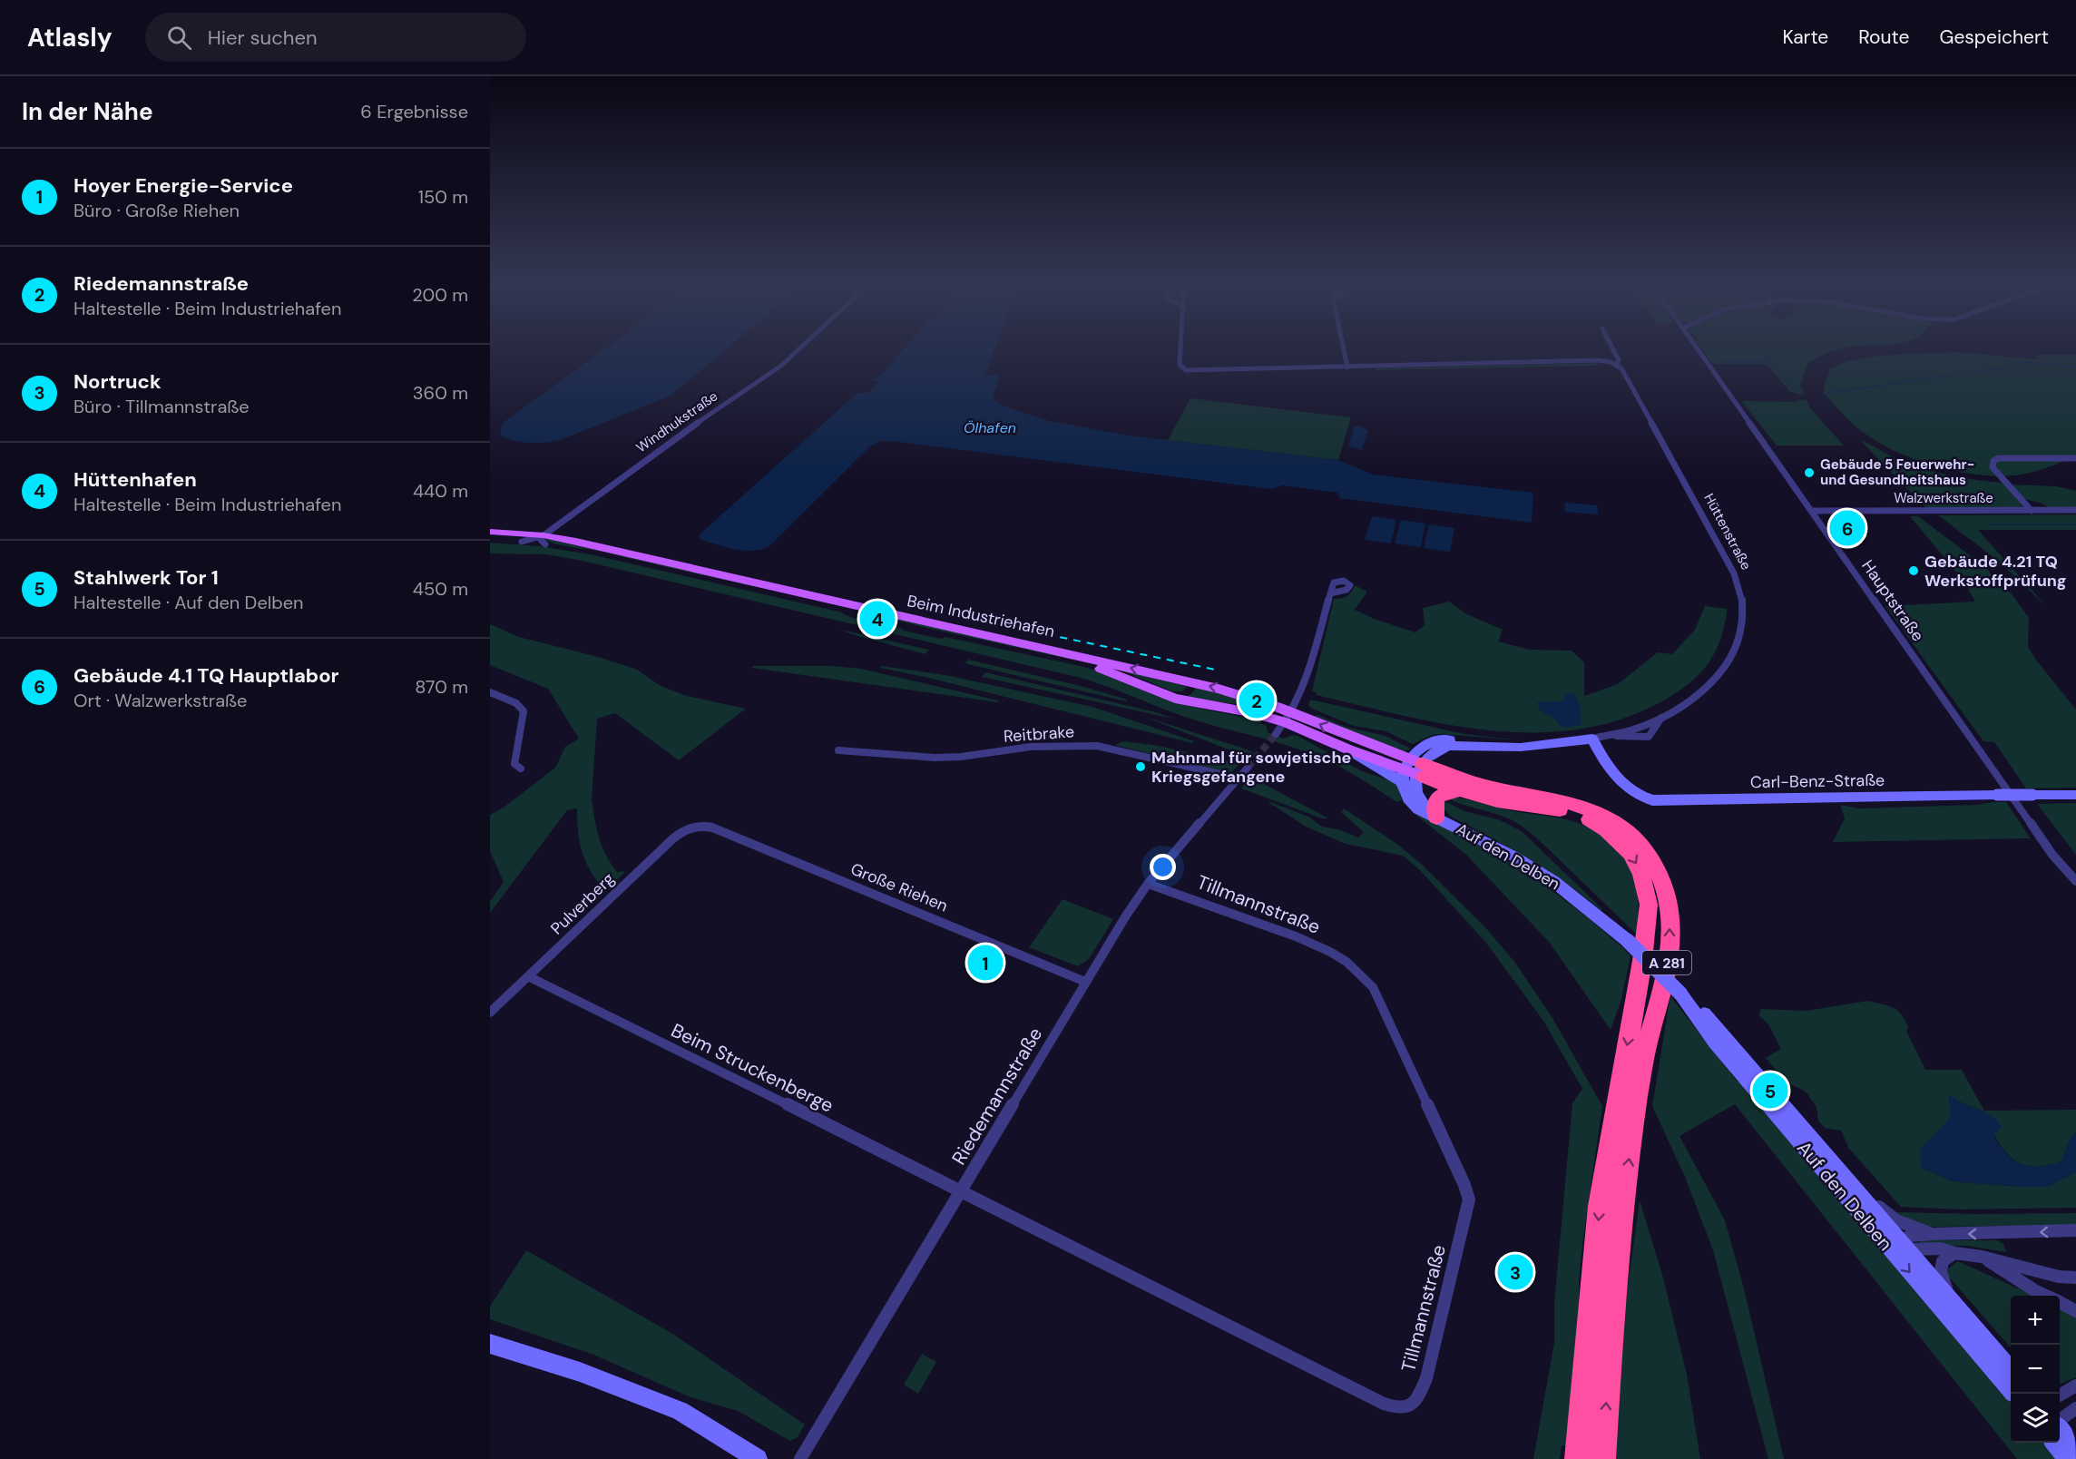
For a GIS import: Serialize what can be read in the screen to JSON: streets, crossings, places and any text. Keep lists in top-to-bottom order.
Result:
{
  "streets": {
    "highway": ["A 281"],
    "main road": [
      "Hüttenstraße",
      "Beim Industriehafen",
      "Carl-Benz-Straße",
      "Auf den Delben"
    ],
    "street": [
      "Windhukstraße",
      "Walzwerkstraße",
      "Hauptstraße",
      "Reitbrake",
      "Große Riehen",
      "Pulverberg",
      "Tillmannstraße",
      "Beim Struckenberge",
      "Riedemannstraße"
    ]
  },
  "crossings": [
    ["Windhukstraße", "Beim Industriehafen"],
    ["Walzwerkstraße", "Hauptstraße"],
    ["Hüttenstraße", "Beim Industriehafen"],
    ["Hüttenstraße", "Carl-Benz-Straße"],
    ["Hüttenstraße", "Auf den Delben"],
    ["Hüttenstraße", "A 281"],
    ["Beim Industriehafen", "Auf den Delben"],
    ["Beim Industriehafen", "A 281"],
    ["Reitbrake", "Riedemannstraße"],
    ["Auf den Delben", "A 281"],
    ["Große Riehen", "Pulverberg"],
    ["Große Riehen", "Riedemannstraße"],
    ["Pulverberg", "Beim Struckenberge"],
    ["Tillmannstraße", "Beim Struckenberge"],
    ["Tillmannstraße", "Riedemannstraße"],
    ["Beim Struckenberge", "Riedemannstraße"]
  ],
  "water": ["Ölhafen"],
  "places": ["Gebäude 5 Feuerwehr- und Gesundheitshaus", "Gebäude 4.21 TQ Werkstoffprüfung", "Mahnmal für sowjetische Kriegsgefangene"],
  "page": {
    "header": "Atlasly",
    "search": "Hier suchen",
    "nav": ["Karte", "Route", "Gespeichert"],
    "heading": ["In der Nähe", "6 Ergebnisse"],
    "list": [
      {
        "mark": "1",
        "name": "Hoyer Energie-Service",
        "note": "Büro · Große Riehen",
        "value": "150 m"
      },
      {
        "mark": "2",
        "name": "Riedemannstraße",
        "note": "Haltestelle · Beim Industriehafen",
        "value": "200 m"
      },
      {
        "mark": "3",
        "name": "Nortruck",
        "note": "Büro · Tillmannstraße",
        "value": "360 m"
      },
      {
        "mark": "4",
        "name": "Hüttenhafen",
        "note": "Haltestelle · Beim Industriehafen",
        "value": "440 m"
      },
      {
        "mark": "5",
        "name": "Stahlwerk Tor 1",
        "note": "Haltestelle · Auf den Delben",
        "value": "450 m"
      },
      {
        "mark": "6",
        "name": "Gebäude 4.1 TQ Hauptlabor",
        "note": "Ort · Walzwerkstraße",
        "value": "870 m"
      }
    ],
    "pins": [
      "6",
      "4",
      "2",
      "1",
      "5",
      "3"
    ],
    "map_buttons": ["+", "−"]
  }
}
